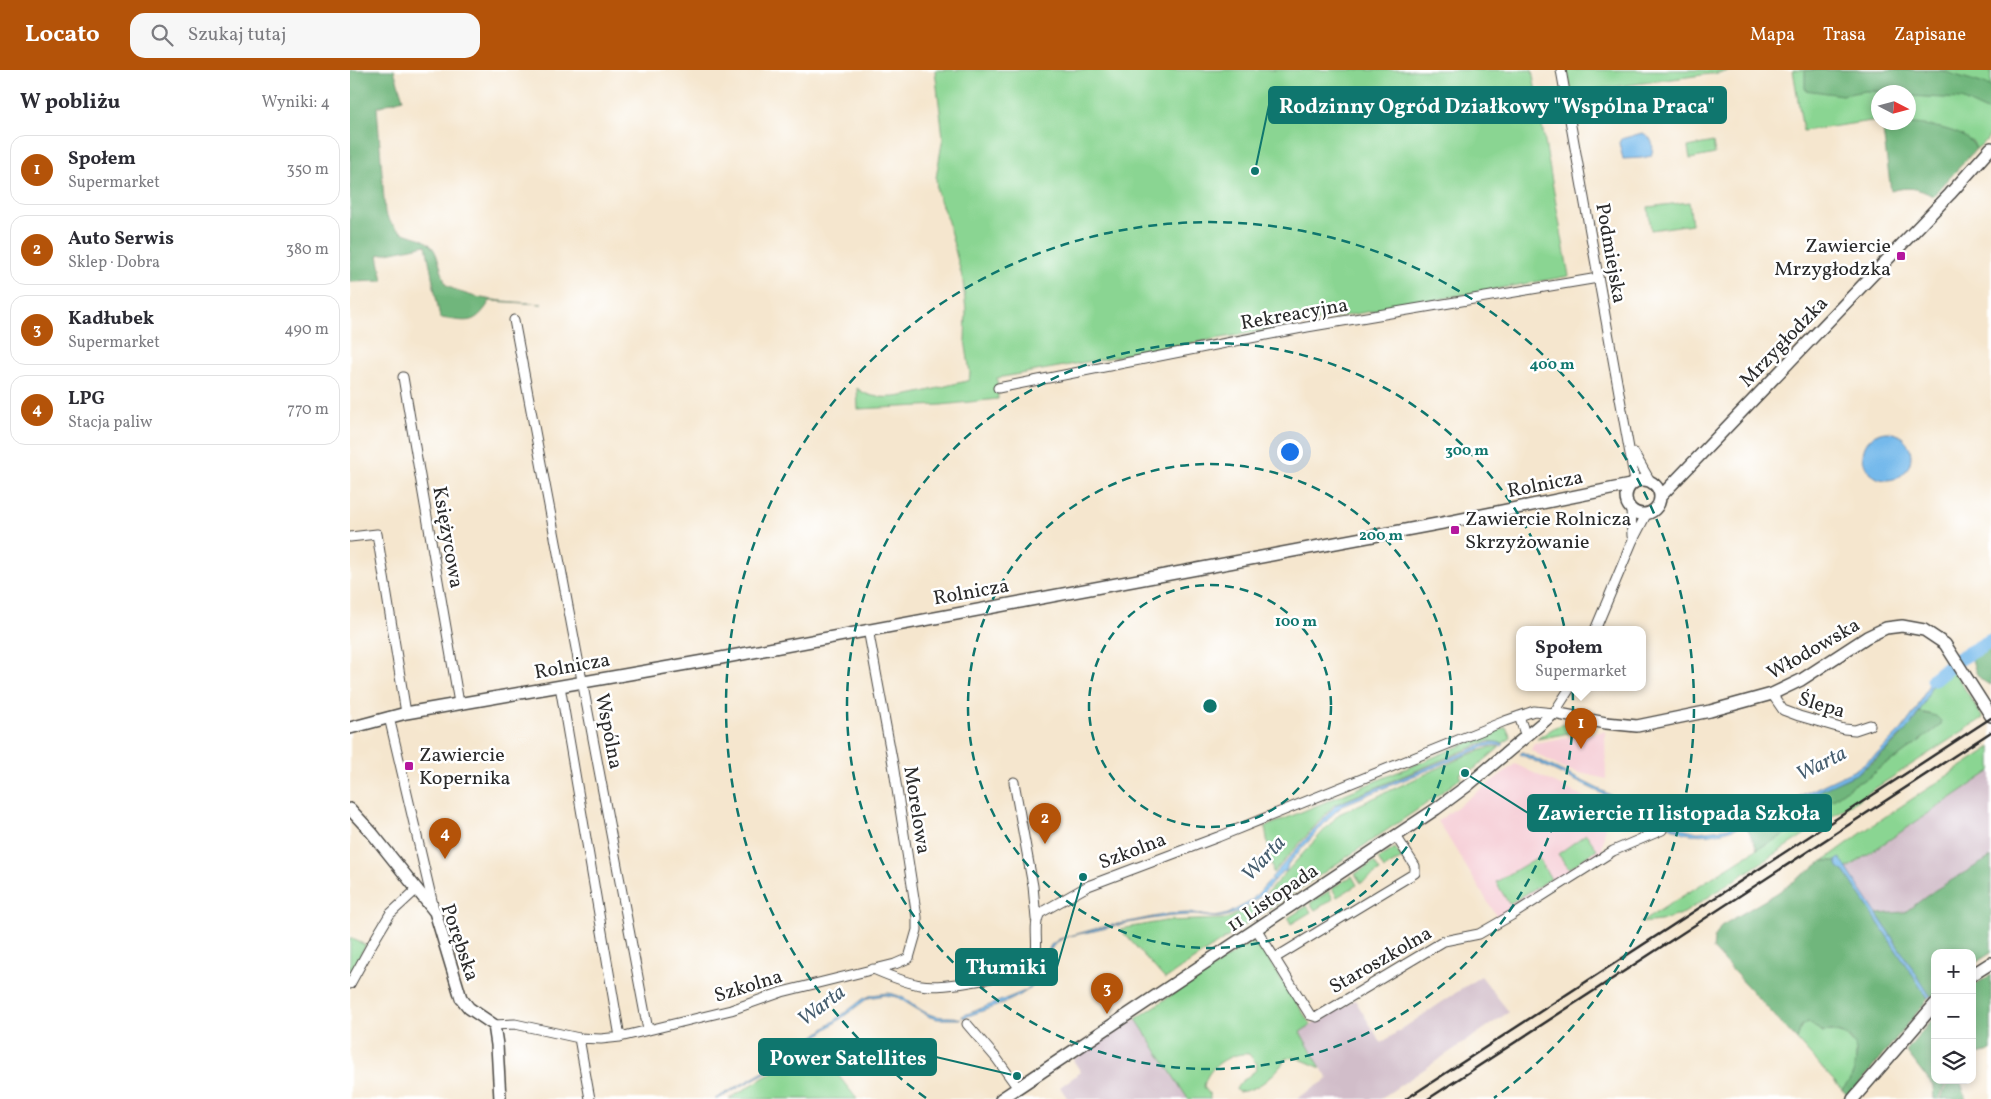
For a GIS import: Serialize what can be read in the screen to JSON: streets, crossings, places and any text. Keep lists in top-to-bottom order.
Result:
{
  "streets": {
    "street": [
      "Podmiejska",
      "Rekreacyjna",
      "Mrzygłodzka",
      "Rolnicza",
      "Księżycowa",
      "Włodowska",
      "Ślepa",
      "Wspólna",
      "Morelowa",
      "Szkolna",
      "11 Listopada",
      "Porębska",
      "Staroszkolna"
    ]
  },
  "crossings": [
    ["Podmiejska", "Rekreacyjna"],
    ["Podmiejska", "Mrzygłodzka"],
    ["Podmiejska", "Rolnicza"],
    ["Mrzygłodzka", "Rolnicza"],
    ["Rolnicza", "Księżycowa"],
    ["Rolnicza", "Wspólna"],
    ["Rolnicza", "Morelowa"],
    ["Włodowska", "Ślepa"],
    ["Włodowska", "Szkolna"],
    ["Włodowska", "11 Listopada"],
    ["Wspólna", "Szkolna"],
    ["Morelowa", "Szkolna"],
    ["Szkolna", "11 Listopada"],
    ["Szkolna", "Porębska"],
    ["11 Listopada", "Staroszkolna"]
  ],
  "water": ["Warta"],
  "places": {
    "other": [
      "Rodzinny Ogród Działkowy \"Wspólna Praca\"",
      "Zawiercie 11 listopada Szkoła",
      "Tłumiki",
      "Power Satellites"
    ],
    "transit": ["Zawiercie Mrzygłodzka", "Zawiercie Rolnicza Skrzyżowanie", "Zawiercie Kopernika"]
  },
  "north": "right",
  "page": {
    "header": "Locato",
    "search": "Szukaj tutaj",
    "nav": ["Mapa", "Trasa", "Zapisane"],
    "heading": ["W pobliżu", "Wyniki: 4"],
    "list": [
      {
        "mark": "1",
        "name": "Społem",
        "note": "Supermarket",
        "value": "350 m"
      },
      {
        "mark": "2",
        "name": "Auto Serwis",
        "note": "Sklep · Dobra",
        "value": "380 m"
      },
      {
        "mark": "3",
        "name": "Kadłubek",
        "note": "Supermarket",
        "value": "490 m"
      },
      {
        "mark": "4",
        "name": "LPG",
        "note": "Stacja paliw",
        "value": "770 m"
      }
    ],
    "popup": ["Społem", "Supermarket"],
    "pins": [
      "1",
      "2",
      "4",
      "3"
    ],
    "map_buttons": ["+", "−"]
  },
  "rings": [
    "400 m",
    "300 m",
    "200 m",
    "100 m"
  ]
}
